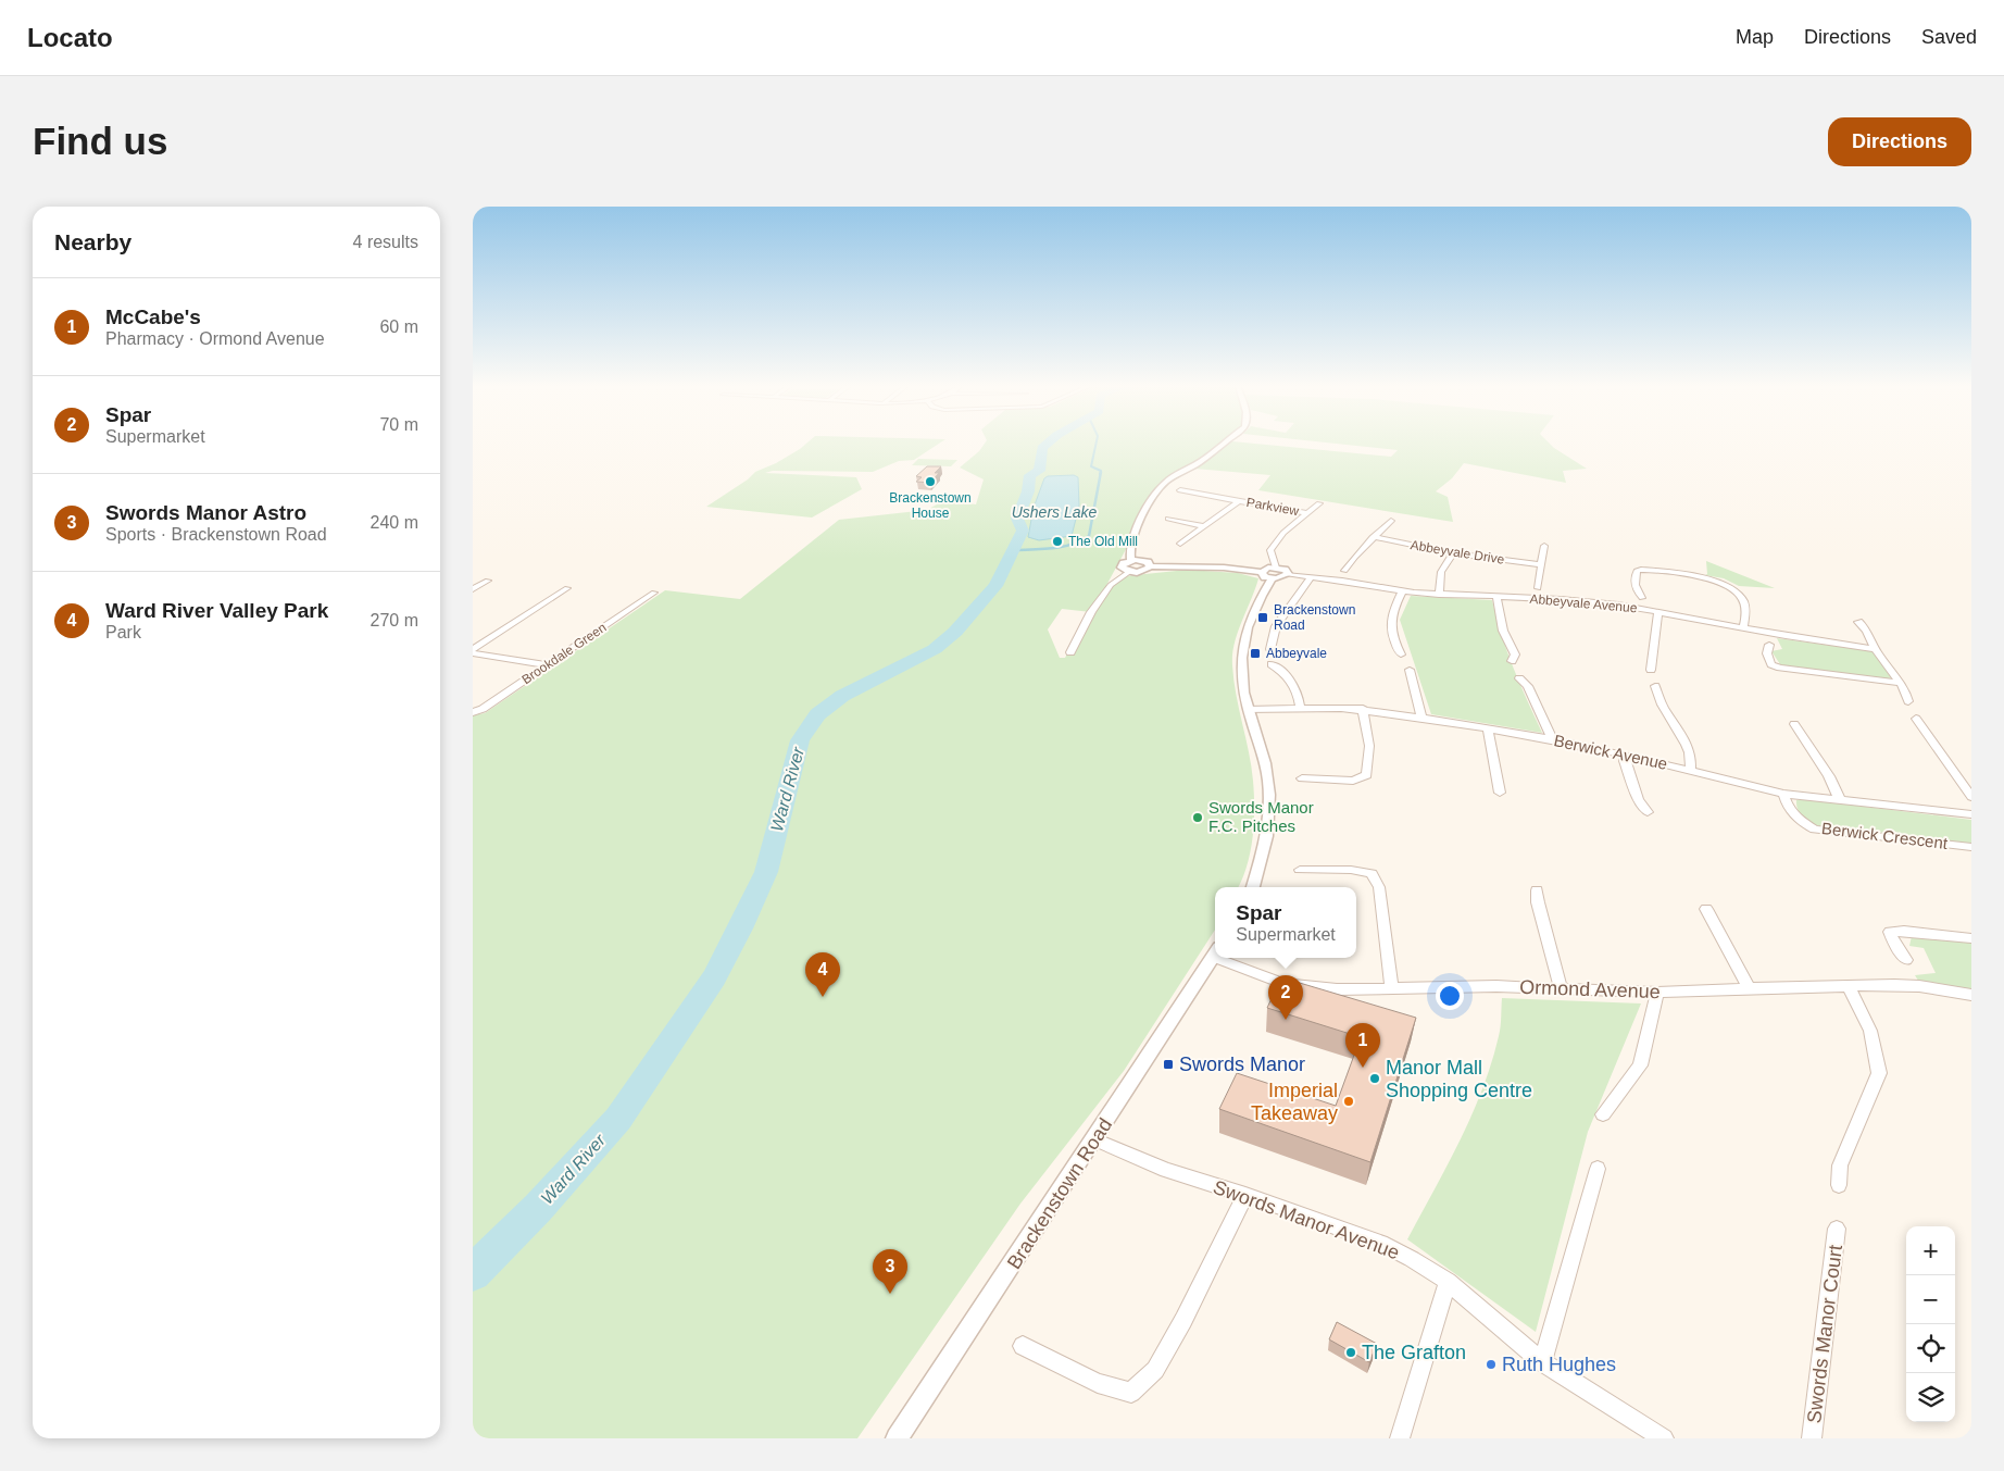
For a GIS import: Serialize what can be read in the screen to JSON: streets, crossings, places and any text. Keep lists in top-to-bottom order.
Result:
{
  "streets": {
    "street": [
      "Parkview",
      "Abbeyvale Drive",
      "Abbeyvale Avenue",
      "Brookdale Green",
      "Berwick Avenue",
      "Berwick Crescent",
      "Ormond Avenue",
      "Brackenstown Road",
      "Swords Manor Avenue",
      "Swords Manor Court"
    ]
  },
  "crossings": [
    ["Berwick Avenue", "Berwick Crescent"],
    ["Brackenstown Road", "Swords Manor Avenue"]
  ],
  "water": ["Ushers Lake", "Ward River"],
  "places": {
    "other": [
      "Brackenstown House",
      "The Old Mill",
      "Swords Manor F.C. Pitches",
      "Manor Mall Shopping Centre",
      "Imperial Takeaway",
      "The Grafton",
      "Ruth Hughes"
    ],
    "transit": ["Brackenstown Road", "Abbeyvale", "Swords Manor"]
  },
  "page": {
    "header": "Locato",
    "nav": ["Map", "Directions", "Saved"],
    "buttons": "Directions",
    "title": "Find us",
    "heading": ["Nearby", "4 results"],
    "list": [
      {
        "mark": "1",
        "name": "McCabe's",
        "note": "Pharmacy · Ormond Avenue",
        "value": "60 m"
      },
      {
        "mark": "2",
        "name": "Spar",
        "note": "Supermarket",
        "value": "70 m"
      },
      {
        "mark": "3",
        "name": "Swords Manor Astro",
        "note": "Sports · Brackenstown Road",
        "value": "240 m"
      },
      {
        "mark": "4",
        "name": "Ward River Valley Park",
        "note": "Park",
        "value": "270 m"
      }
    ],
    "popup": ["Spar", "Supermarket"],
    "pins": [
      "4",
      "2",
      "1",
      "3"
    ],
    "map_buttons": ["+", "−"]
  }
}
